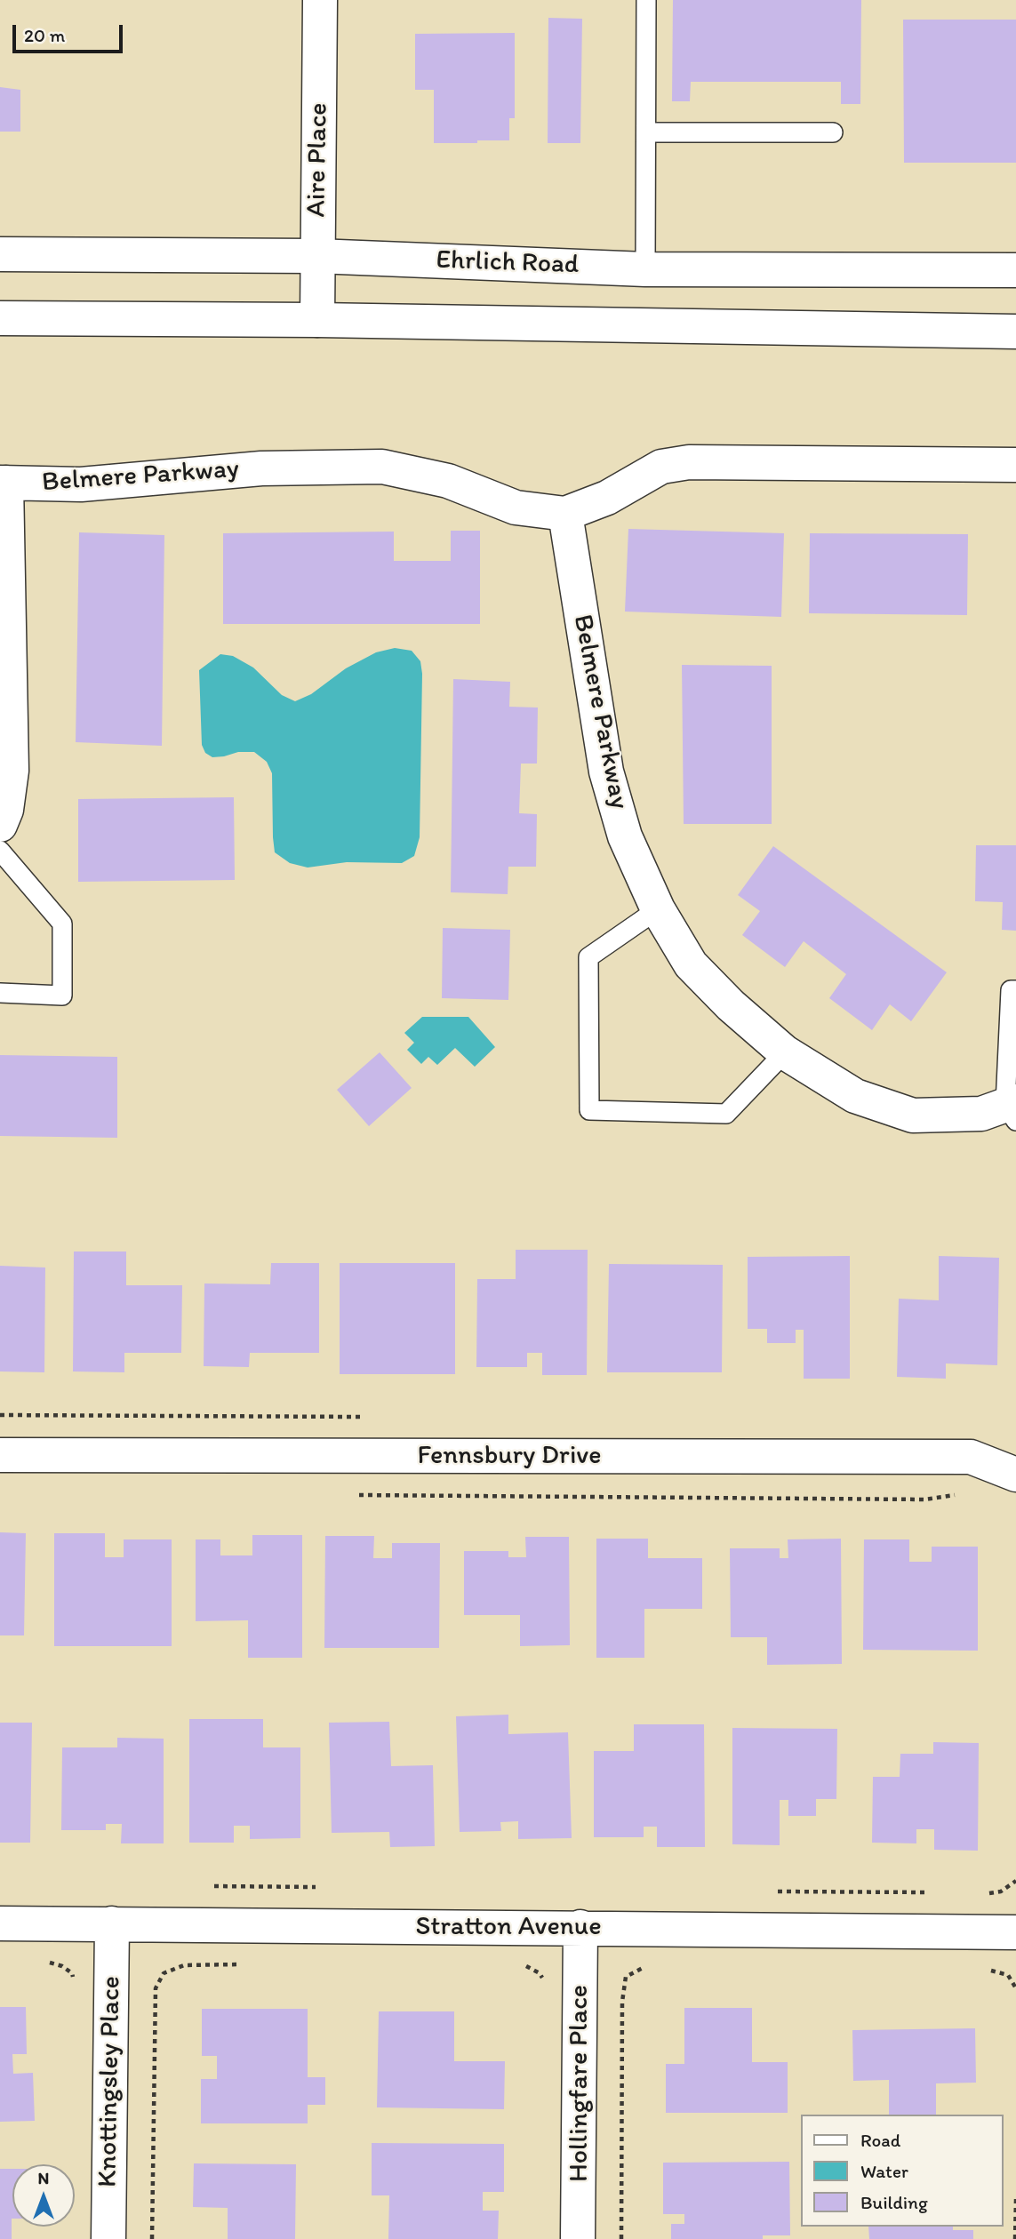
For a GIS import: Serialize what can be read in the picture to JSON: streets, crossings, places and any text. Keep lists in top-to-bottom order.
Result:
{
  "streets": {
    "street": [
      "Aire Place",
      "Ehrlich Road",
      "Belmere Parkway",
      "Fennsbury Drive",
      "Stratton Avenue",
      "Knottingsley Place",
      "Hollingfare Place"
    ]
  },
  "crossings": [
    ["Aire Place", "Ehrlich Road"],
    ["Stratton Avenue", "Knottingsley Place"],
    ["Stratton Avenue", "Hollingfare Place"]
  ],
  "legend": ["Road", "Water", "Building"],
  "scale_bar": "20 m",
  "north": "top"
}
